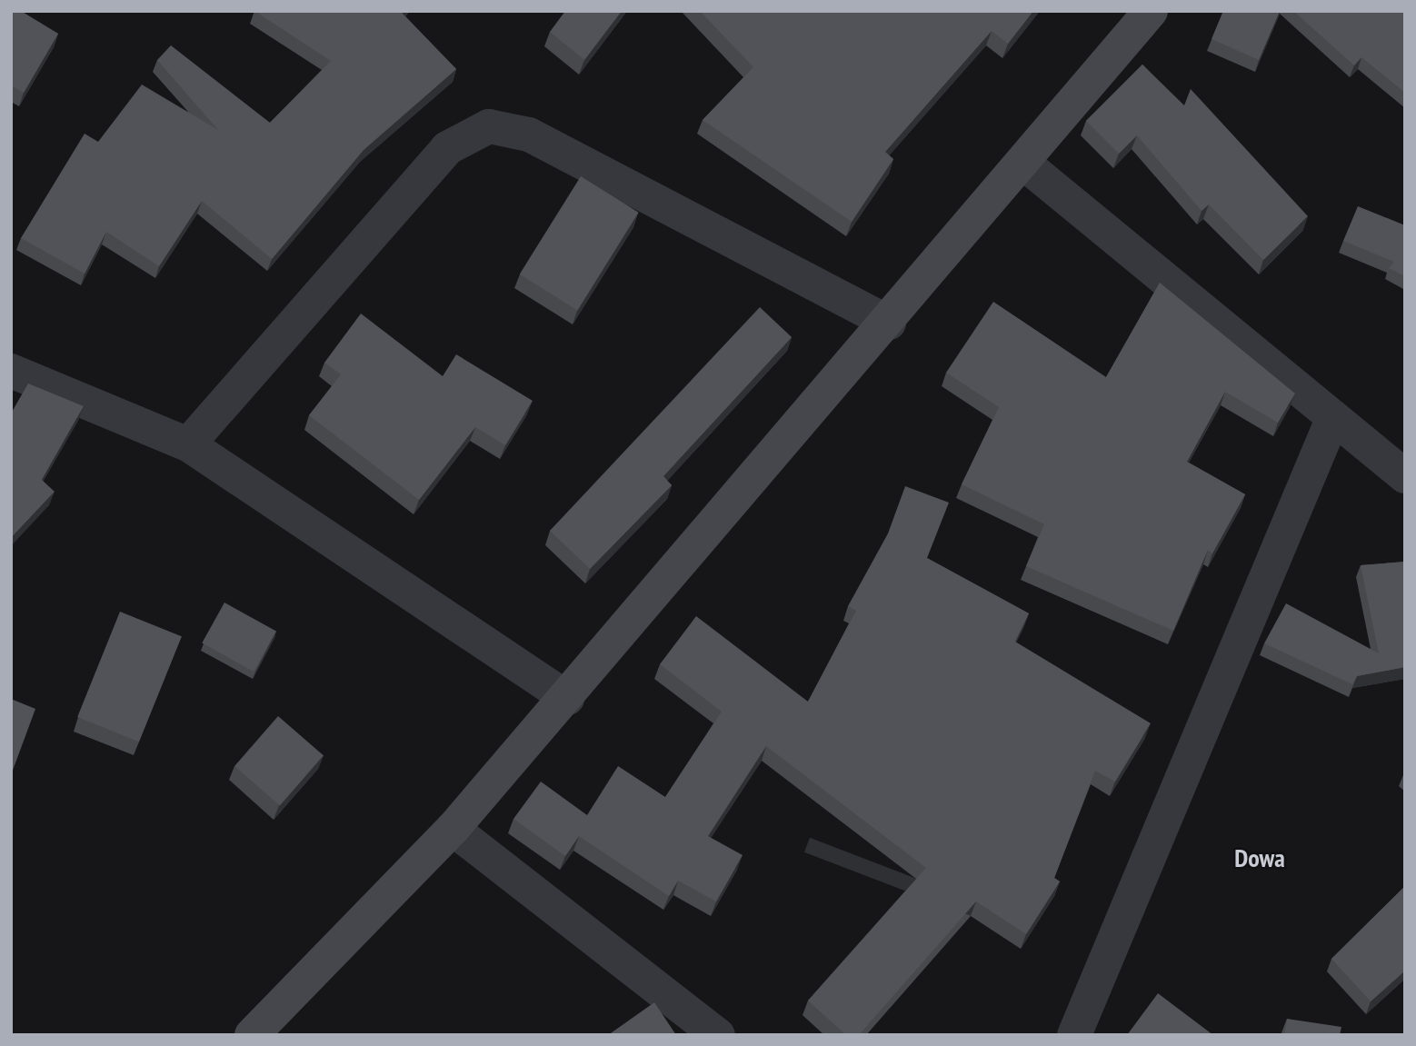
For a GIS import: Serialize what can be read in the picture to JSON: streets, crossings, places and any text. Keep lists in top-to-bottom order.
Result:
{
  "districts": ["Dowa"]
}
